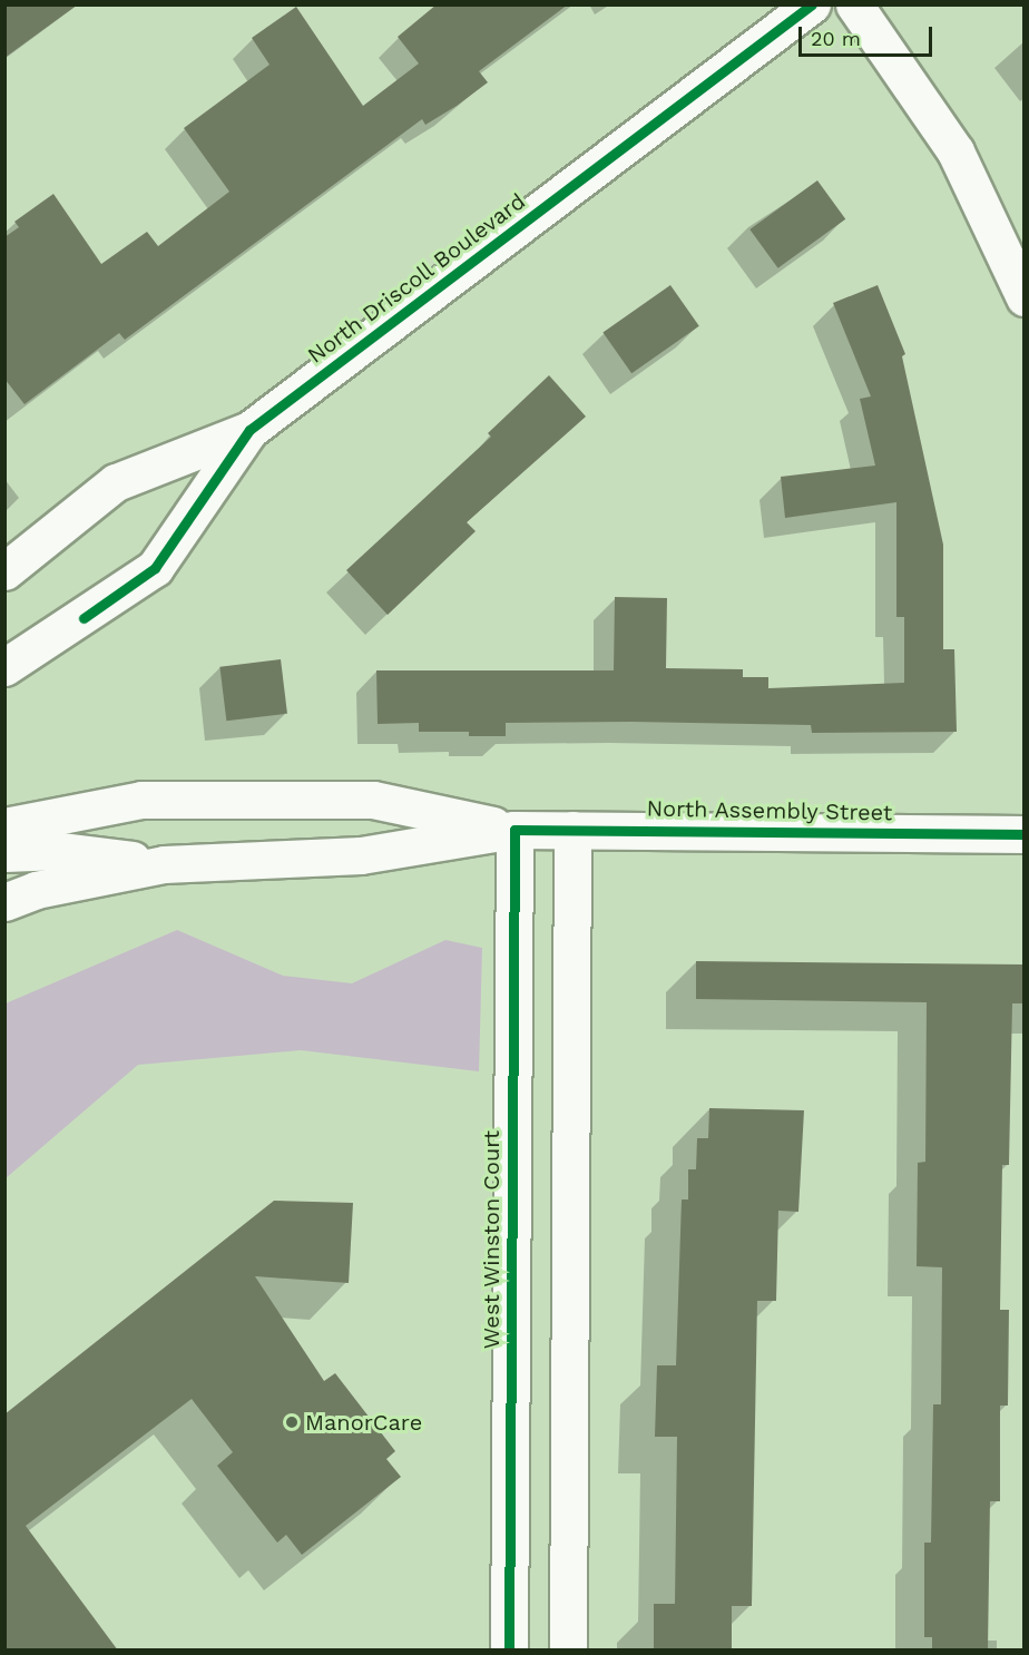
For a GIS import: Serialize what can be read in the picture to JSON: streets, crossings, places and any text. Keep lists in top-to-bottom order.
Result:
{
  "streets": {
    "main road": ["North Driscoll Boulevard", "North Assembly Street", "West Winston Court"]
  },
  "crossings": [
    ["North Assembly Street", "West Winston Court"]
  ],
  "places": ["ManorCare"],
  "scale_bar": "20 m"
}
